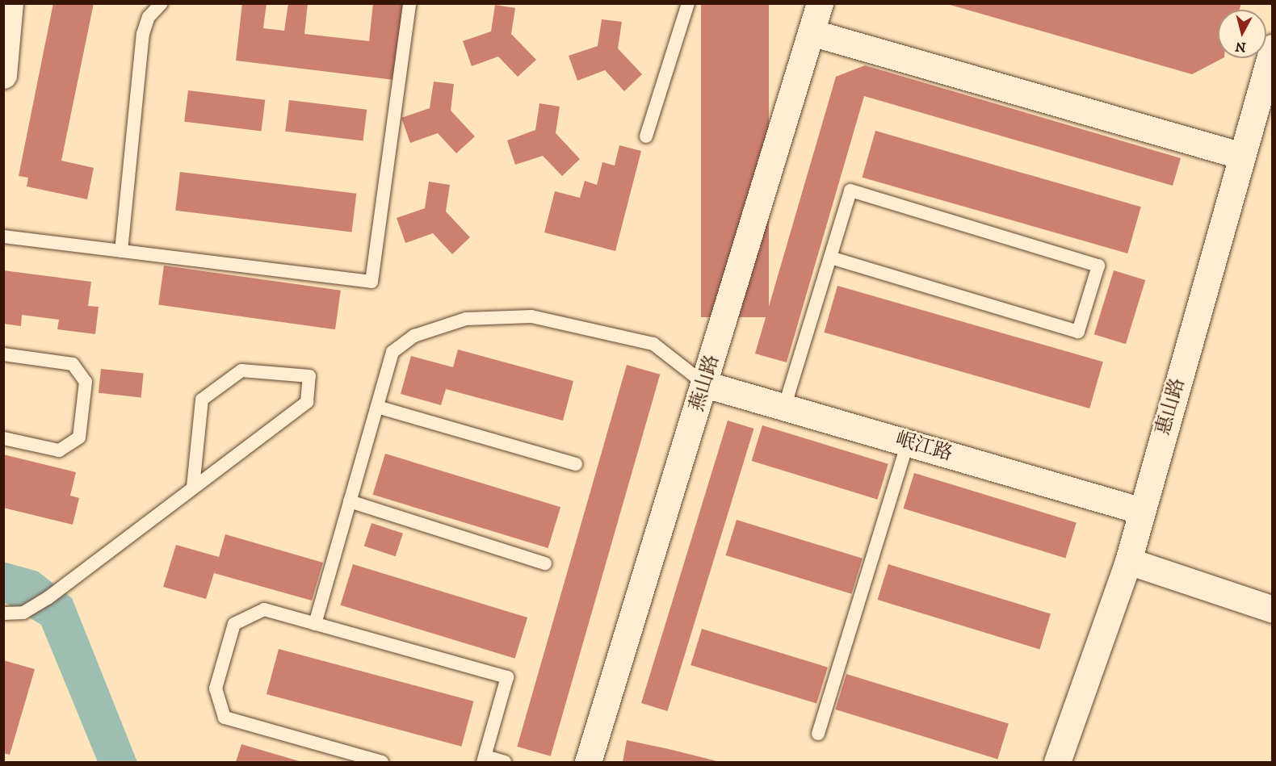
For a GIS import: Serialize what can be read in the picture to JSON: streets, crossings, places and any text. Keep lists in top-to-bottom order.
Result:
{
  "streets": {
    "street": ["燕山路", "惠山路", "岷江路"]
  },
  "crossings": [
    ["燕山路", "岷江路"],
    ["惠山路", "岷江路"]
  ],
  "north": "bottom"
}
